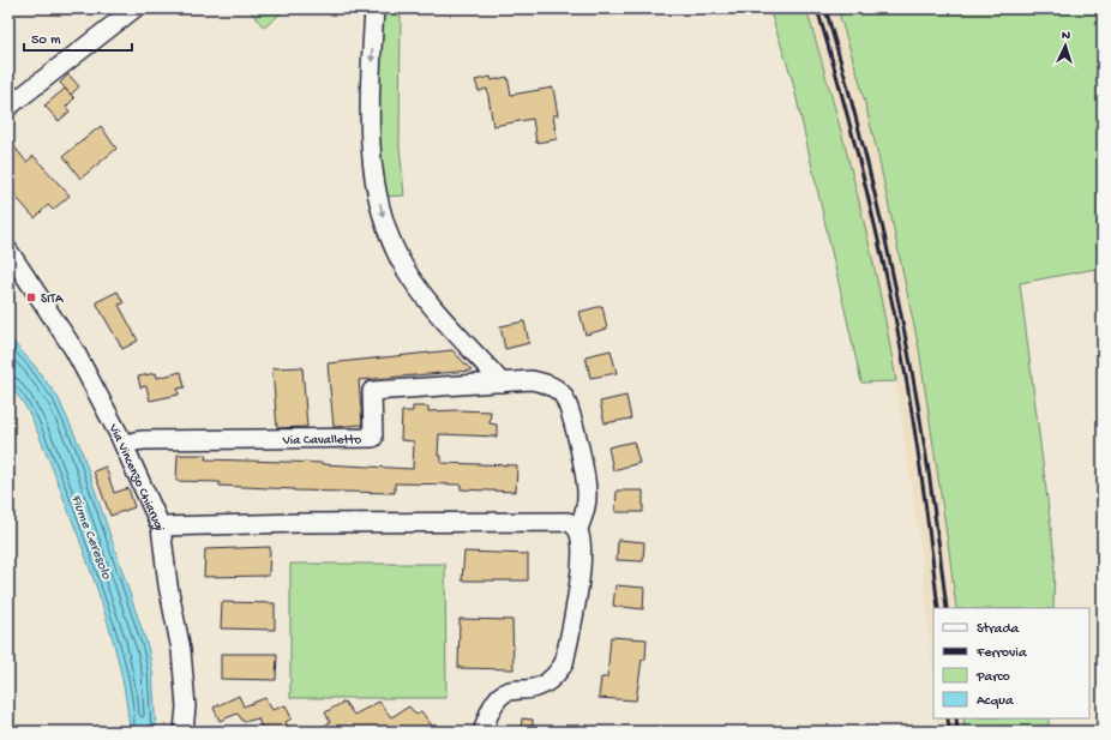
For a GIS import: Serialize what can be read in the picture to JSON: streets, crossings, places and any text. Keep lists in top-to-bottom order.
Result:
{
  "streets": {
    "street": ["Via Cavalletto", "Via Vincenzo Chiarugi"]
  },
  "crossings": [
    ["Via Cavalletto", "Via Vincenzo Chiarugi"]
  ],
  "water": ["Fiume Ceresolo"],
  "places": {
    "transit": ["SITA"]
  },
  "legend": [
    "Strada",
    "Ferrovia",
    "Parco",
    "Acqua"
  ],
  "scale_bar": "50 m",
  "north": "top"
}
